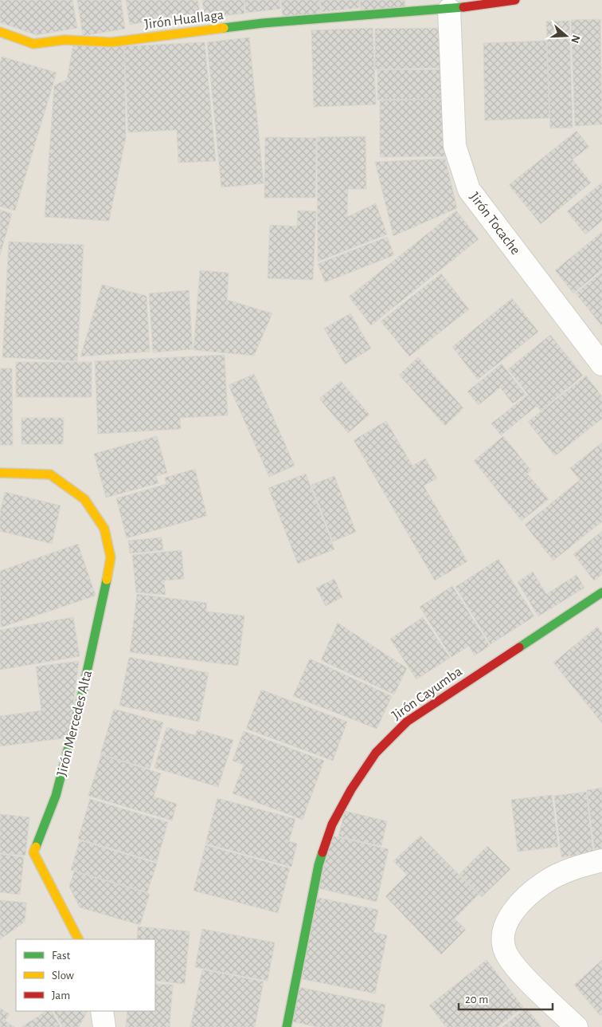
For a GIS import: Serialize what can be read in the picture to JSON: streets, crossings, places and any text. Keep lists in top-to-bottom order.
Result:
{
  "streets": {
    "street": [
      "Jirón Huallaga",
      "Jirón Tocache",
      "Jirón Cayumba",
      "Jirón Mercedes Alta"
    ]
  },
  "crossings": [
    ["Jirón Huallaga", "Jirón Tocache"]
  ],
  "legend": ["Fast", "Slow", "Jam"],
  "scale_bar": "20 m",
  "north": "right"
}
